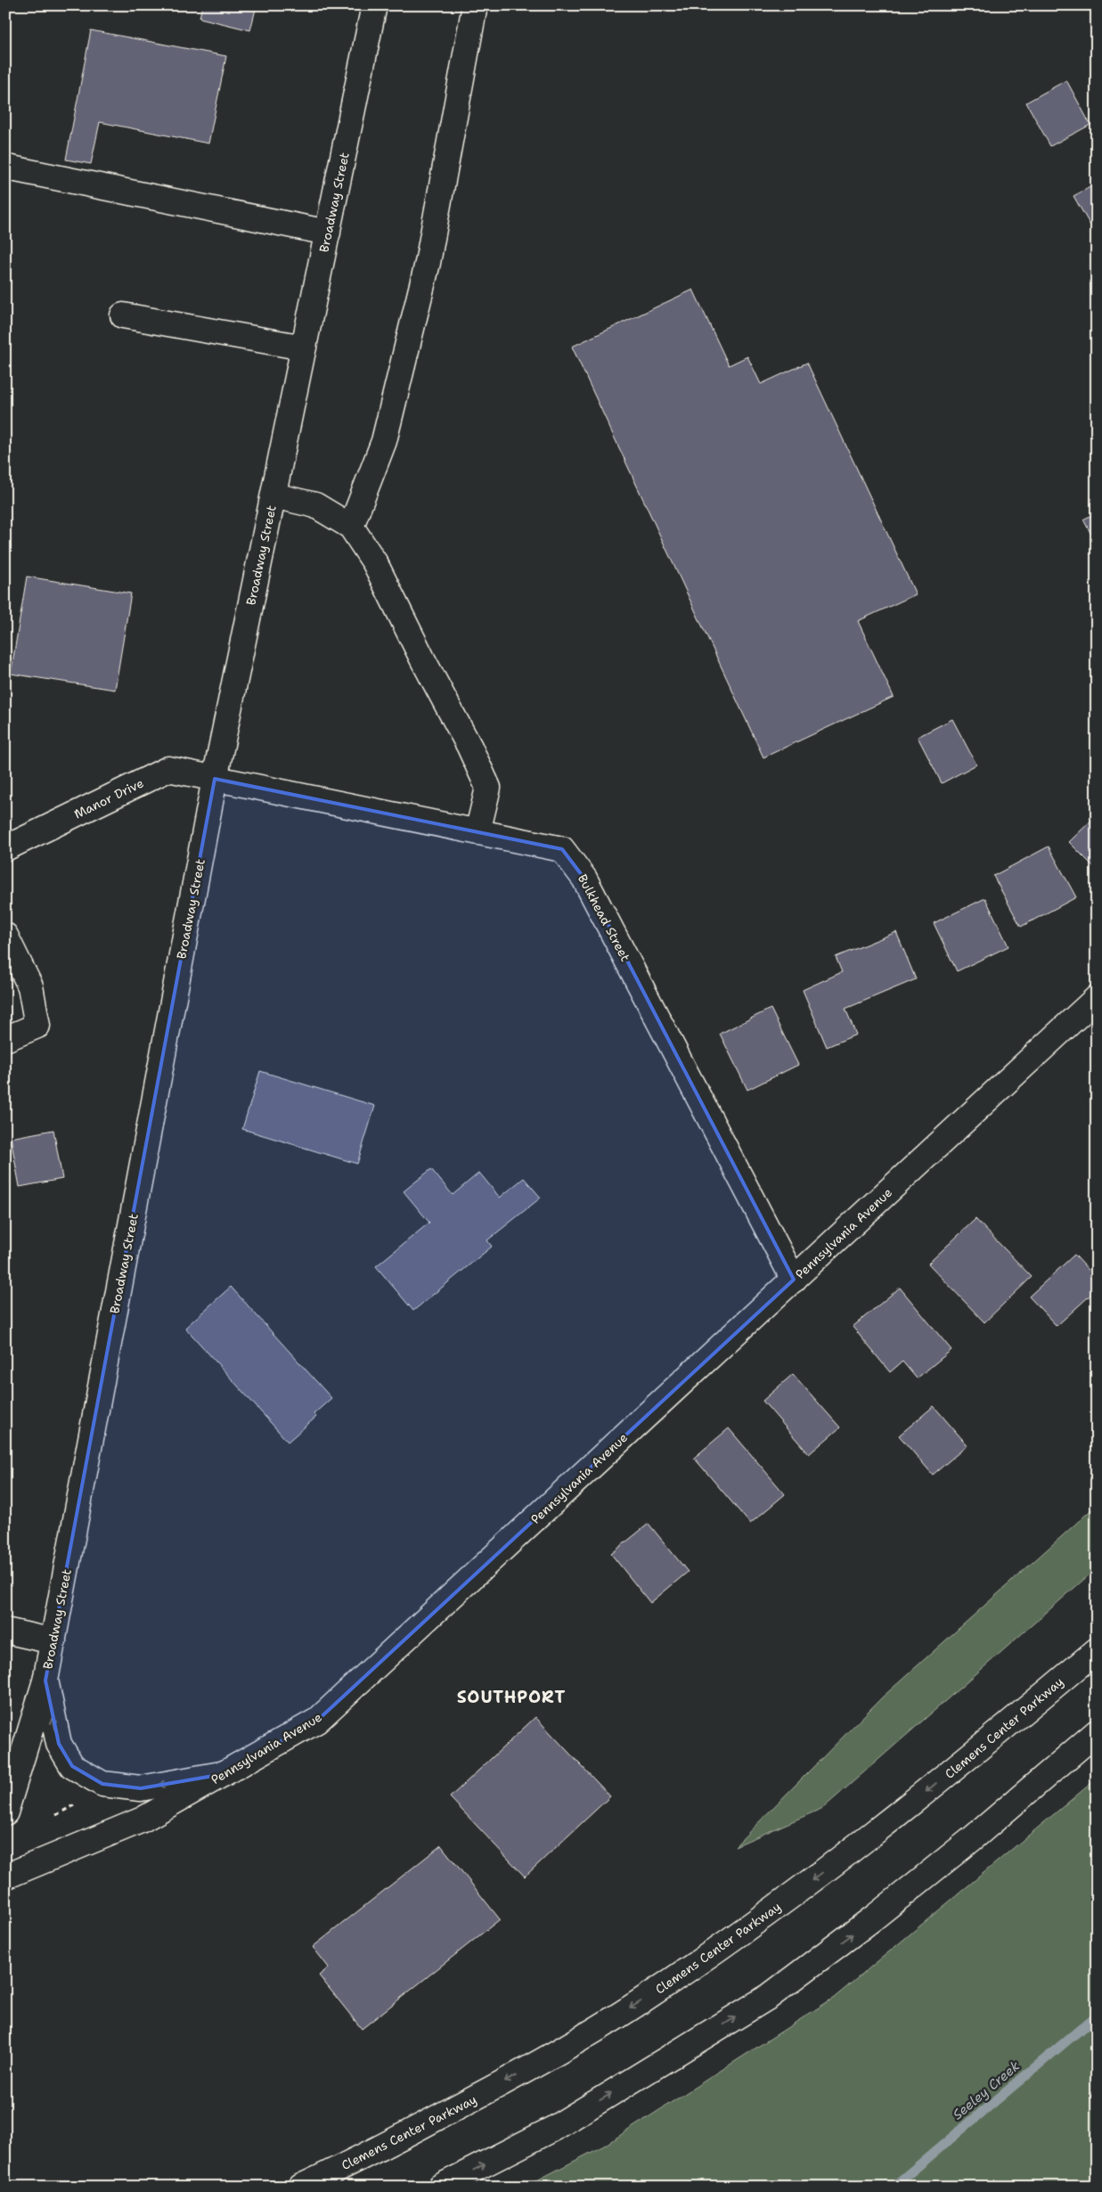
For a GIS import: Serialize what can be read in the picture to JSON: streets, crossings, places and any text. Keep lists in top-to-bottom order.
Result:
{
  "streets": {
    "street": [
      "Broadway Street",
      "Manor Drive",
      "Bulkhead Street",
      "Pennsylvania Avenue",
      "Clemens Center Parkway"
    ]
  },
  "crossings": [
    ["Broadway Street", "Manor Drive"],
    ["Broadway Street", "Bulkhead Street"],
    ["Manor Drive", "Bulkhead Street"],
    ["Bulkhead Street", "Pennsylvania Avenue"]
  ],
  "districts": ["SOUTHPORT"],
  "water": ["Seeley Creek"]
}
